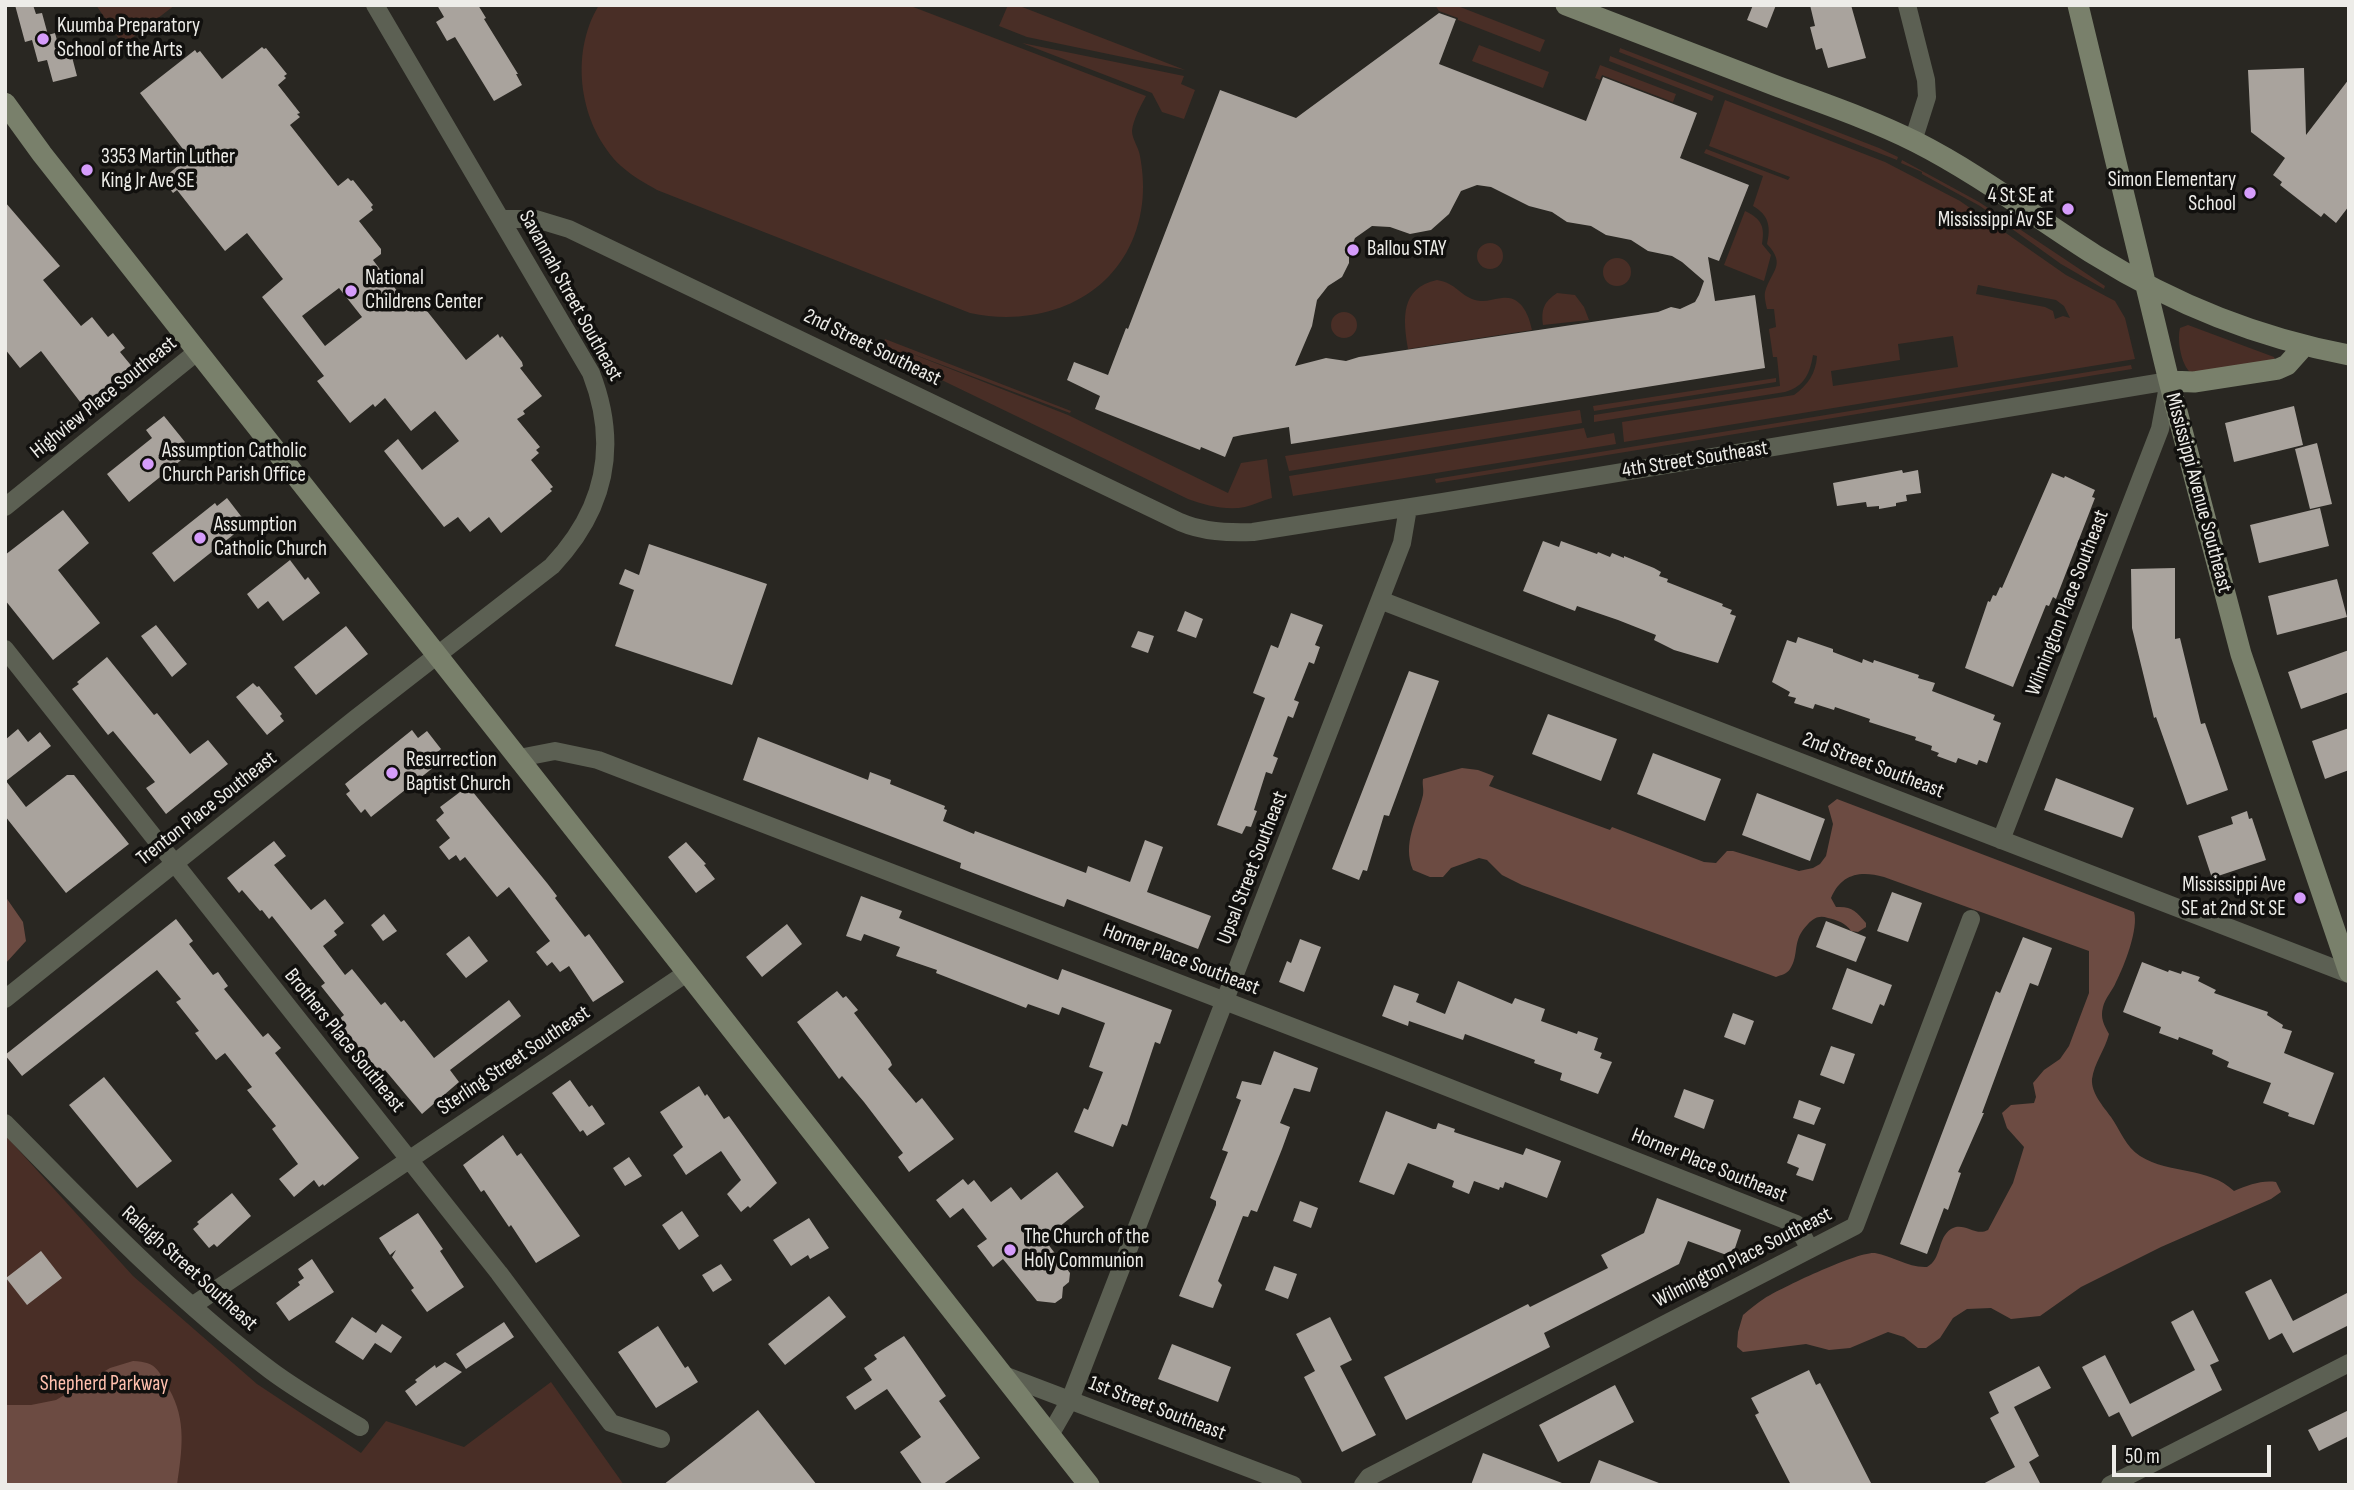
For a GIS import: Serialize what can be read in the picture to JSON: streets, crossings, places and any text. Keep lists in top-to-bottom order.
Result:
{
  "streets": {
    "main road": ["Mississippi Avenue Southeast"],
    "street": [
      "Savannah Street Southeast",
      "2nd Street Southeast",
      "Highview Place Southeast",
      "4th Street Southeast",
      "Wilmington Place Southeast",
      "Trenton Place Southeast",
      "Upsal Street Southeast",
      "Horner Place Southeast",
      "Brothers Place Southeast",
      "Sterling Street Southeast",
      "Raleigh Street Southeast",
      "1st Street Southeast"
    ]
  },
  "crossings": [
    ["Savannah Street Southeast", "2nd Street Southeast"],
    ["Savannah Street Southeast", "Trenton Place Southeast"],
    ["2nd Street Southeast", "4th Street Southeast"],
    ["2nd Street Southeast", "Mississippi Avenue Southeast"],
    ["2nd Street Southeast", "Wilmington Place Southeast"],
    ["2nd Street Southeast", "Upsal Street Southeast"],
    ["4th Street Southeast", "Mississippi Avenue Southeast"],
    ["4th Street Southeast", "Wilmington Place Southeast"],
    ["4th Street Southeast", "Upsal Street Southeast"],
    ["Mississippi Avenue Southeast", "Wilmington Place Southeast"],
    ["Wilmington Place Southeast", "Horner Place Southeast"],
    ["Trenton Place Southeast", "Brothers Place Southeast"],
    ["Upsal Street Southeast", "Horner Place Southeast"],
    ["Upsal Street Southeast", "1st Street Southeast"],
    ["Brothers Place Southeast", "Sterling Street Southeast"],
    ["Sterling Street Southeast", "Raleigh Street Southeast"]
  ],
  "parks": ["Shepherd Parkway"],
  "places": [
    "Kuumba Preparatory School of the Arts",
    "3353 Martin Luther King Jr Ave SE",
    "Simon Elementary School",
    "4 St SE at Mississippi Av SE",
    "Ballou STAY",
    "National Childrens Center",
    "Assumption Catholic Church Parish Office",
    "Assumption Catholic Church",
    "Resurrection Baptist Church",
    "Mississippi Ave SE at 2nd St SE",
    "The Church of the Holy Communion"
  ],
  "scale_bar": "50 m"
}
